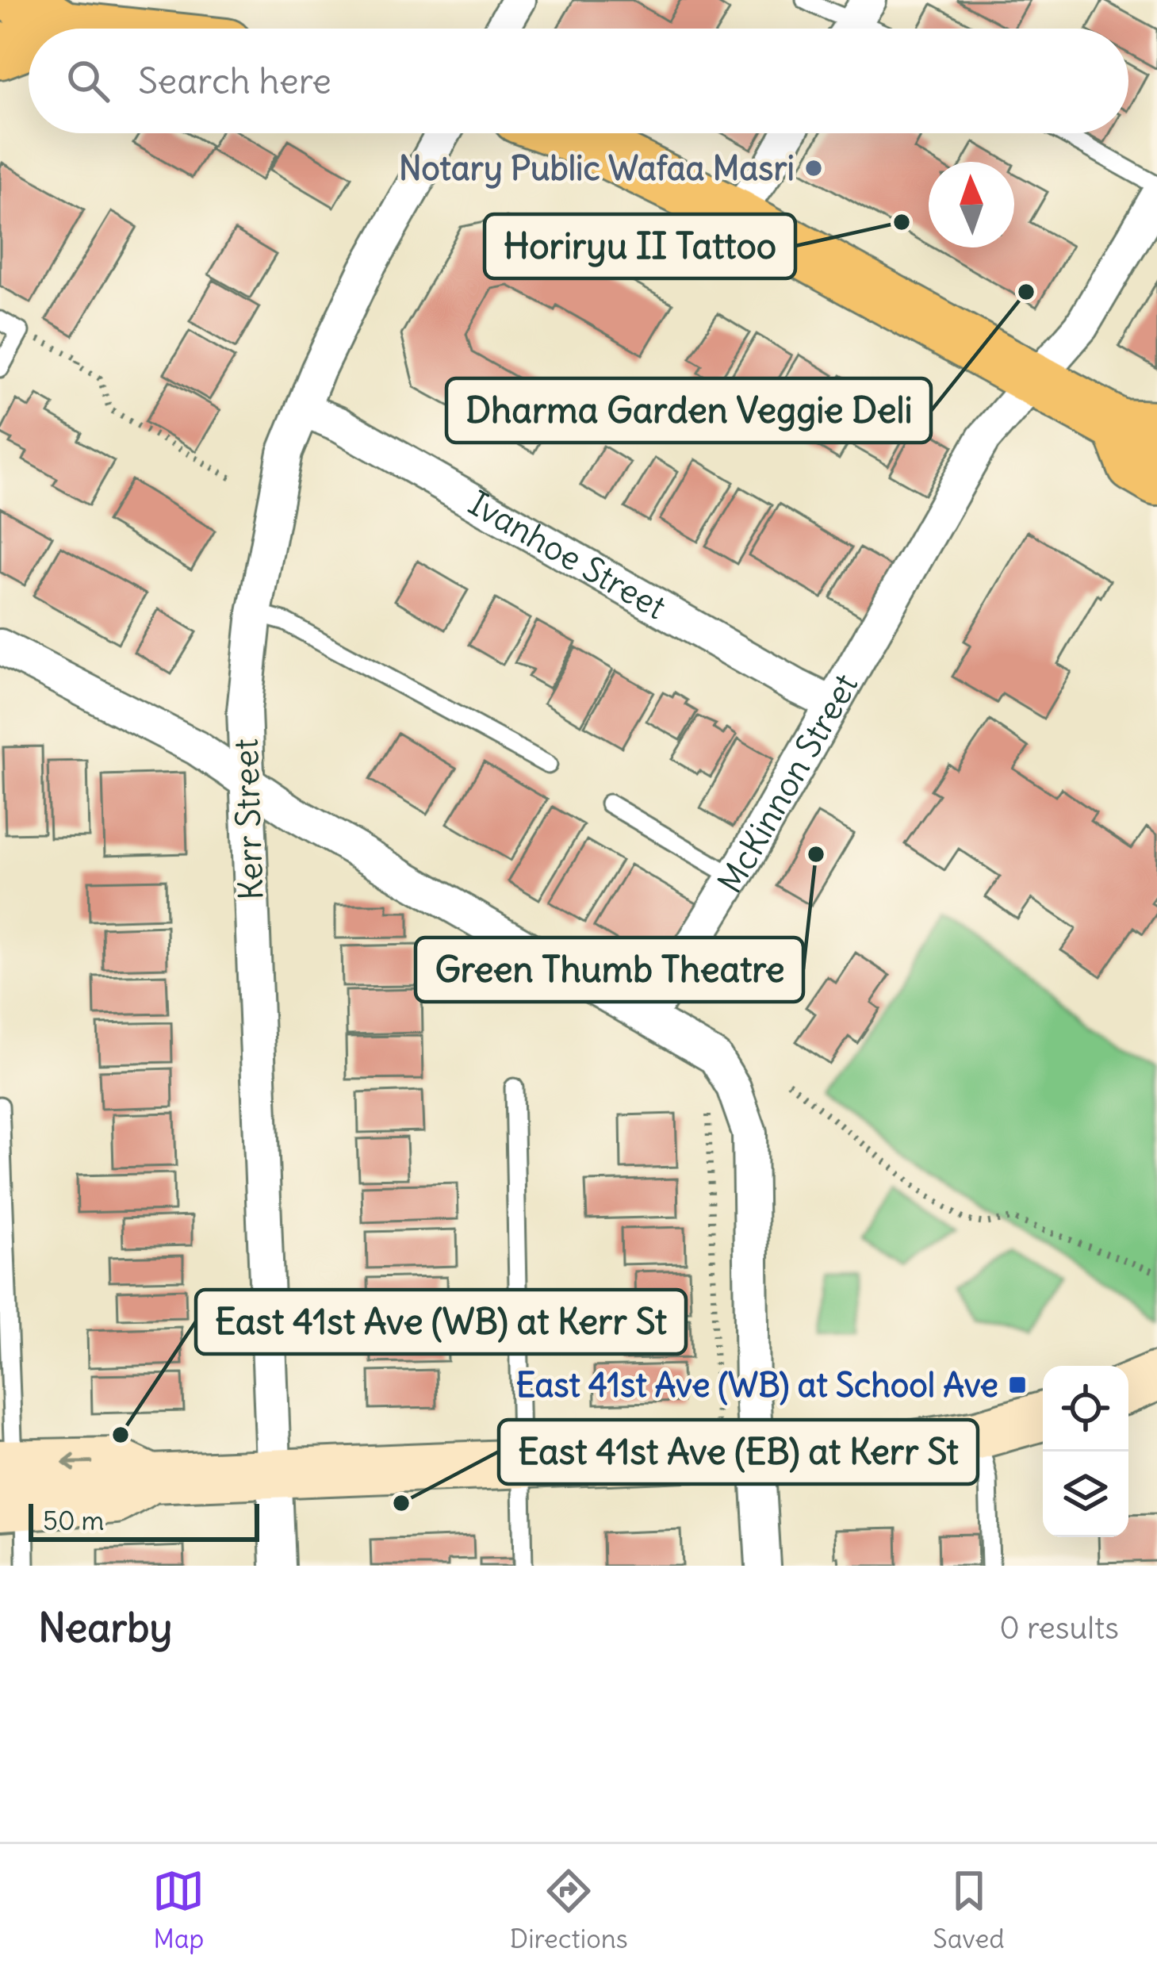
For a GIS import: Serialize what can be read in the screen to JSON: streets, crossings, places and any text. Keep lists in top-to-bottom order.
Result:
{
  "streets": {
    "street": ["Ivanhoe Street", "McKinnon Street", "Kerr Street"]
  },
  "crossings": [
    ["Ivanhoe Street", "McKinnon Street"],
    ["Ivanhoe Street", "Kerr Street"]
  ],
  "places": {
    "other": [
      "Notary Public Wafaa Masri",
      "Horiryu II Tattoo",
      "Dharma Garden Veggie Deli",
      "Green Thumb Theatre",
      "East 41st Ave (WB) at Kerr St",
      "East 41st Ave (EB) at Kerr St"
    ],
    "transit": ["East 41st Ave (WB) at School Ave"]
  },
  "scale_bar": "50 m",
  "north": "top",
  "page": {
    "search": "Search here",
    "scale": "50 m",
    "heading": ["Nearby", "0 results"],
    "nav": ["Map", "Directions", "Saved"]
  }
}
